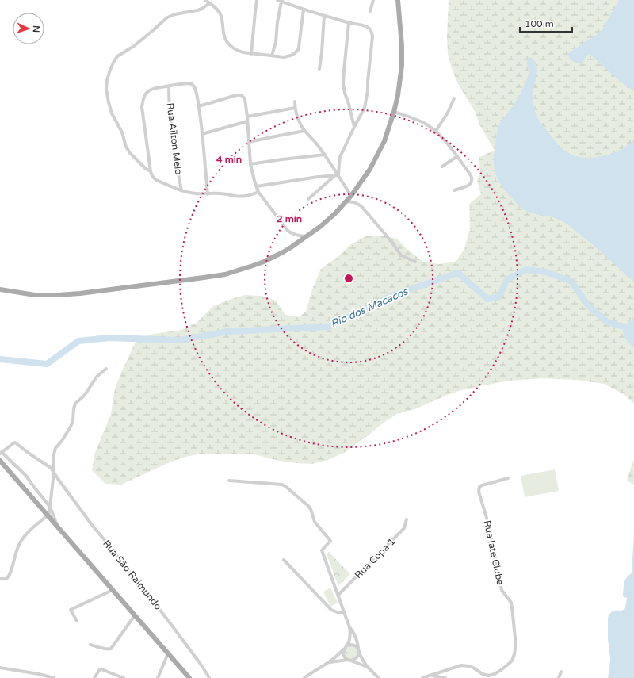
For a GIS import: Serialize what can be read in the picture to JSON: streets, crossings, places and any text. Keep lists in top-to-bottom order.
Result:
{
  "streets": {
    "street": [
      "Rua Ailton Melo",
      "Rua Iate Clube",
      "Rua Copa 1",
      "Rua São Raimundo"
    ]
  },
  "water": ["Rio dos Macacos"],
  "scale_bar": "100 m",
  "north": "right",
  "rings": ["4 min", "2 min"]
}
